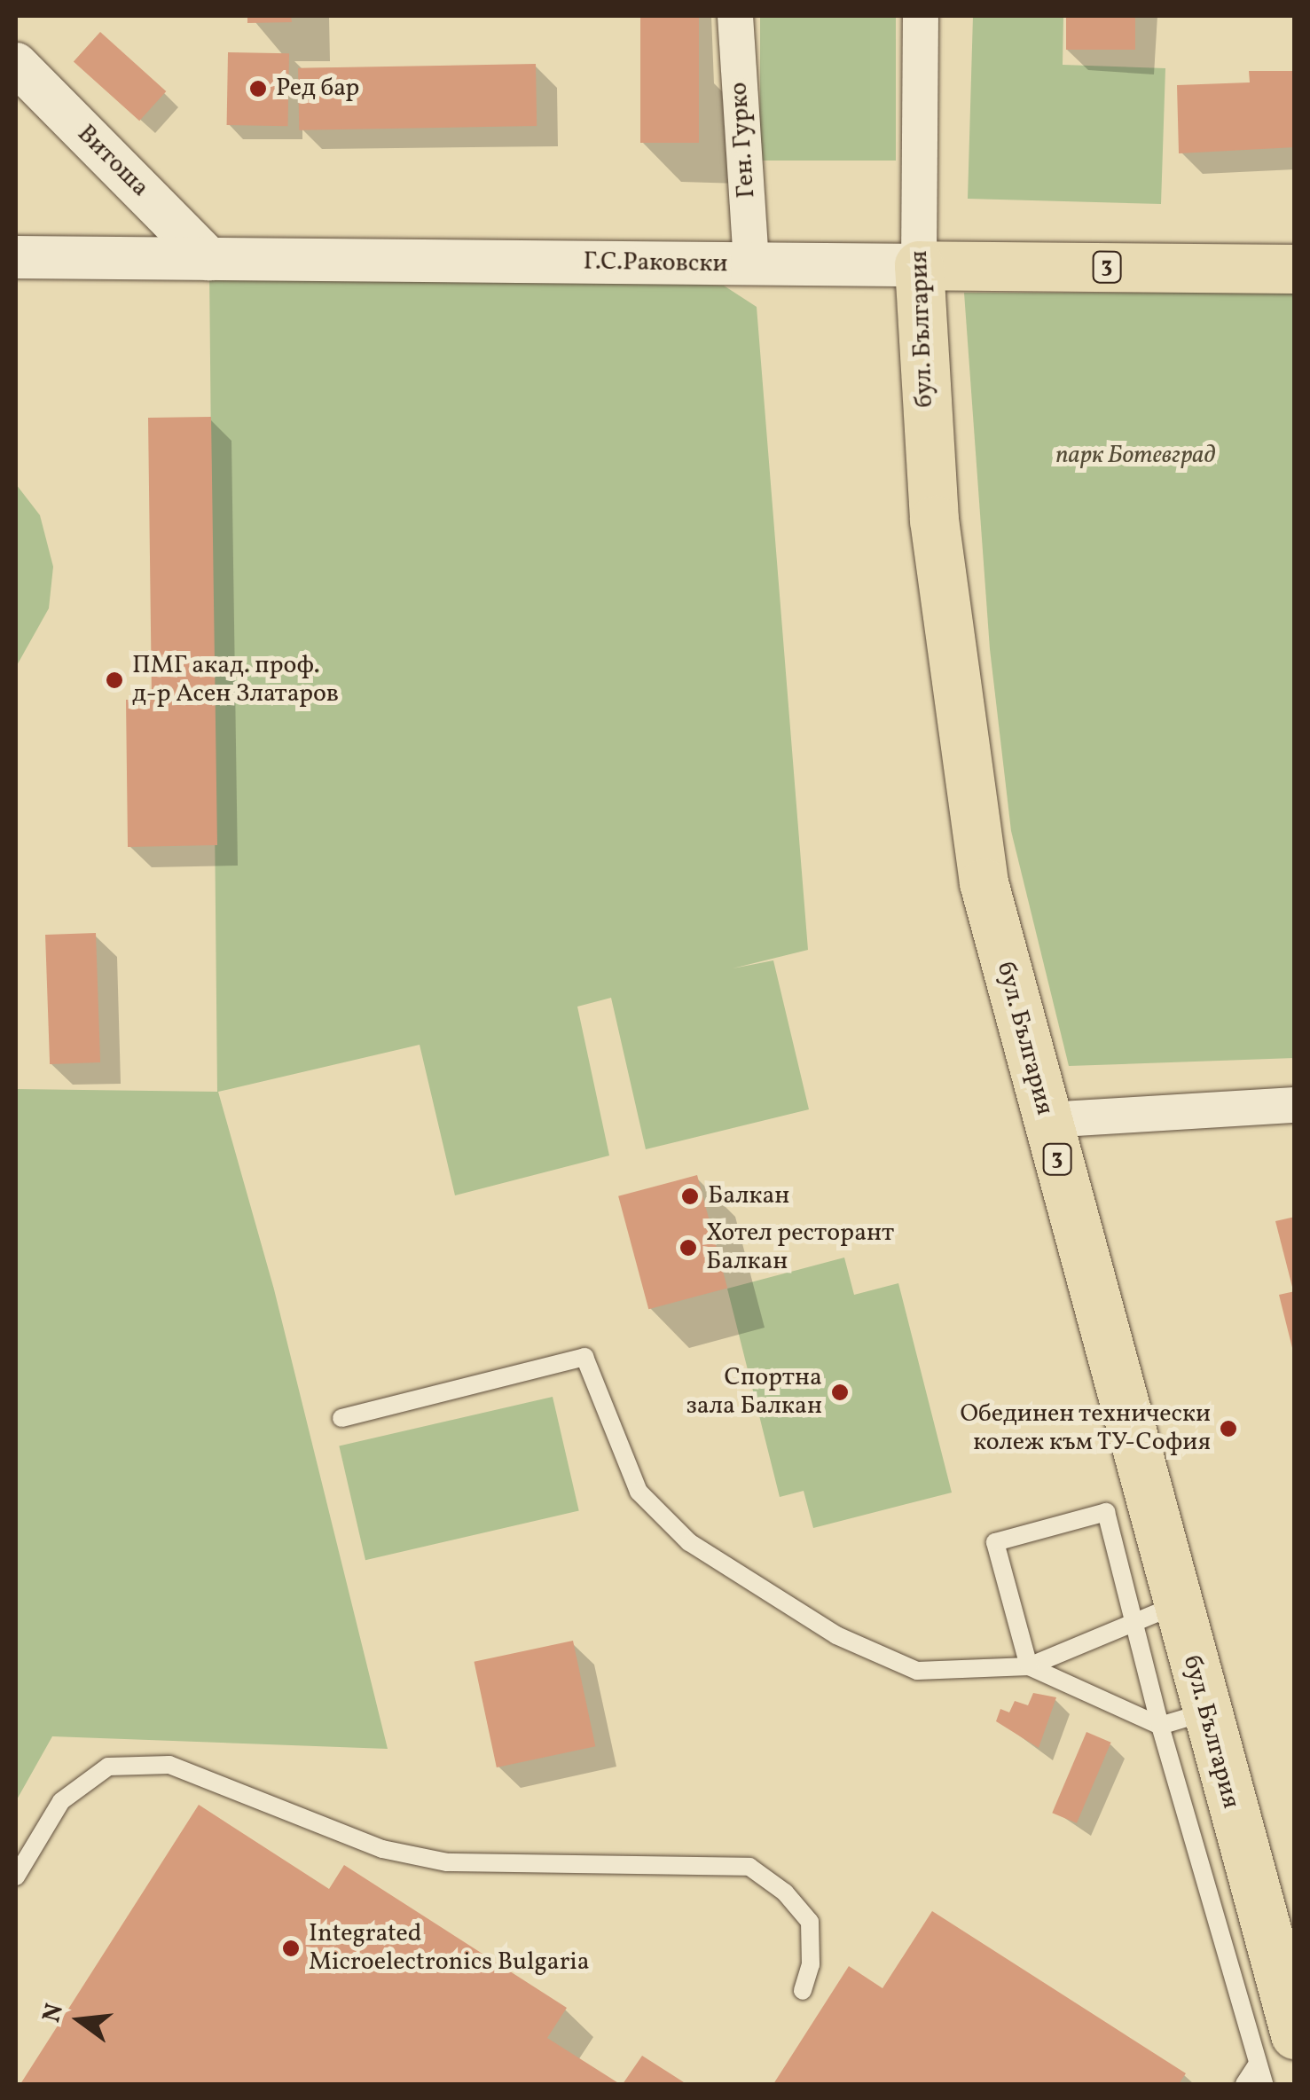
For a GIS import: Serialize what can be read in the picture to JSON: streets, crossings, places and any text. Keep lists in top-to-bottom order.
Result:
{
  "streets": {
    "main road": ["Г.С.Раковски", "3", "бул. България"],
    "street": ["Ген. Гурко", "Витоша"]
  },
  "crossings": [
    ["Ген. Гурко", "Г.С.Раковски"],
    ["Витоша", "Г.С.Раковски"],
    ["Г.С.Раковски", "бул. България"]
  ],
  "parks": ["парк Ботевград"],
  "places": [
    "Ред бар",
    "ПМГ акад. проф. д-р Асен Златаров",
    "Балкан",
    "Хотел ресторант Балкан",
    "Спортна зала Балкан",
    "Обединен технически колеж към ТУ-София",
    "Integrated Microelectronics Bulgaria"
  ],
  "north": "left"
}
